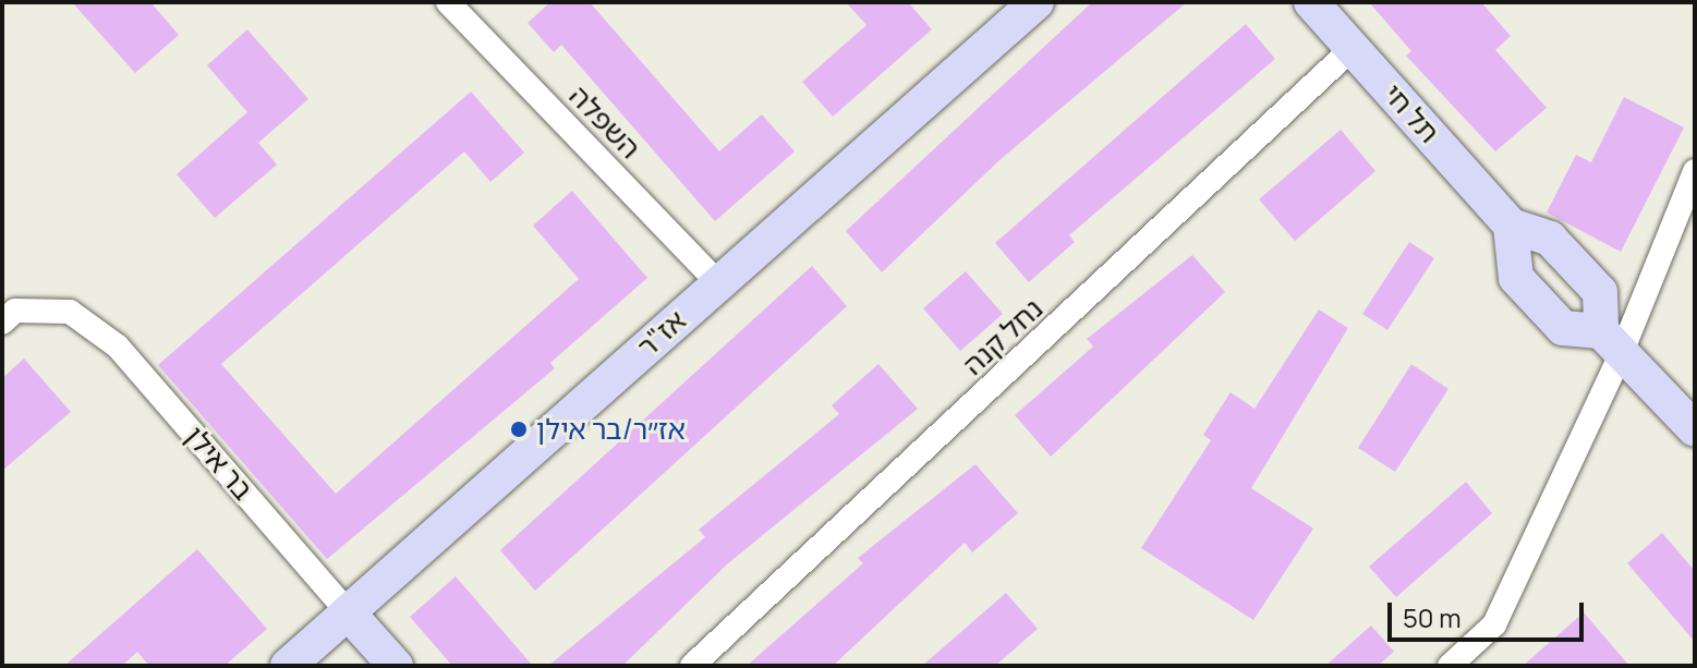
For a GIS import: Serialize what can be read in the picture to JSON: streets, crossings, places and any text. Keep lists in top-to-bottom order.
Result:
{
  "streets": {
    "street": [
      "תל חי",
      "השפלה",
      "אז\"ר",
      "נחל קנה",
      "בר אילן"
    ]
  },
  "crossings": [
    ["תל חי", "נחל קנה"],
    ["השפלה", "אז\"ר"],
    ["אז\"ר", "בר אילן"]
  ],
  "places": ["אז״ר/בר אילן"],
  "scale_bar": "50 m"
}
